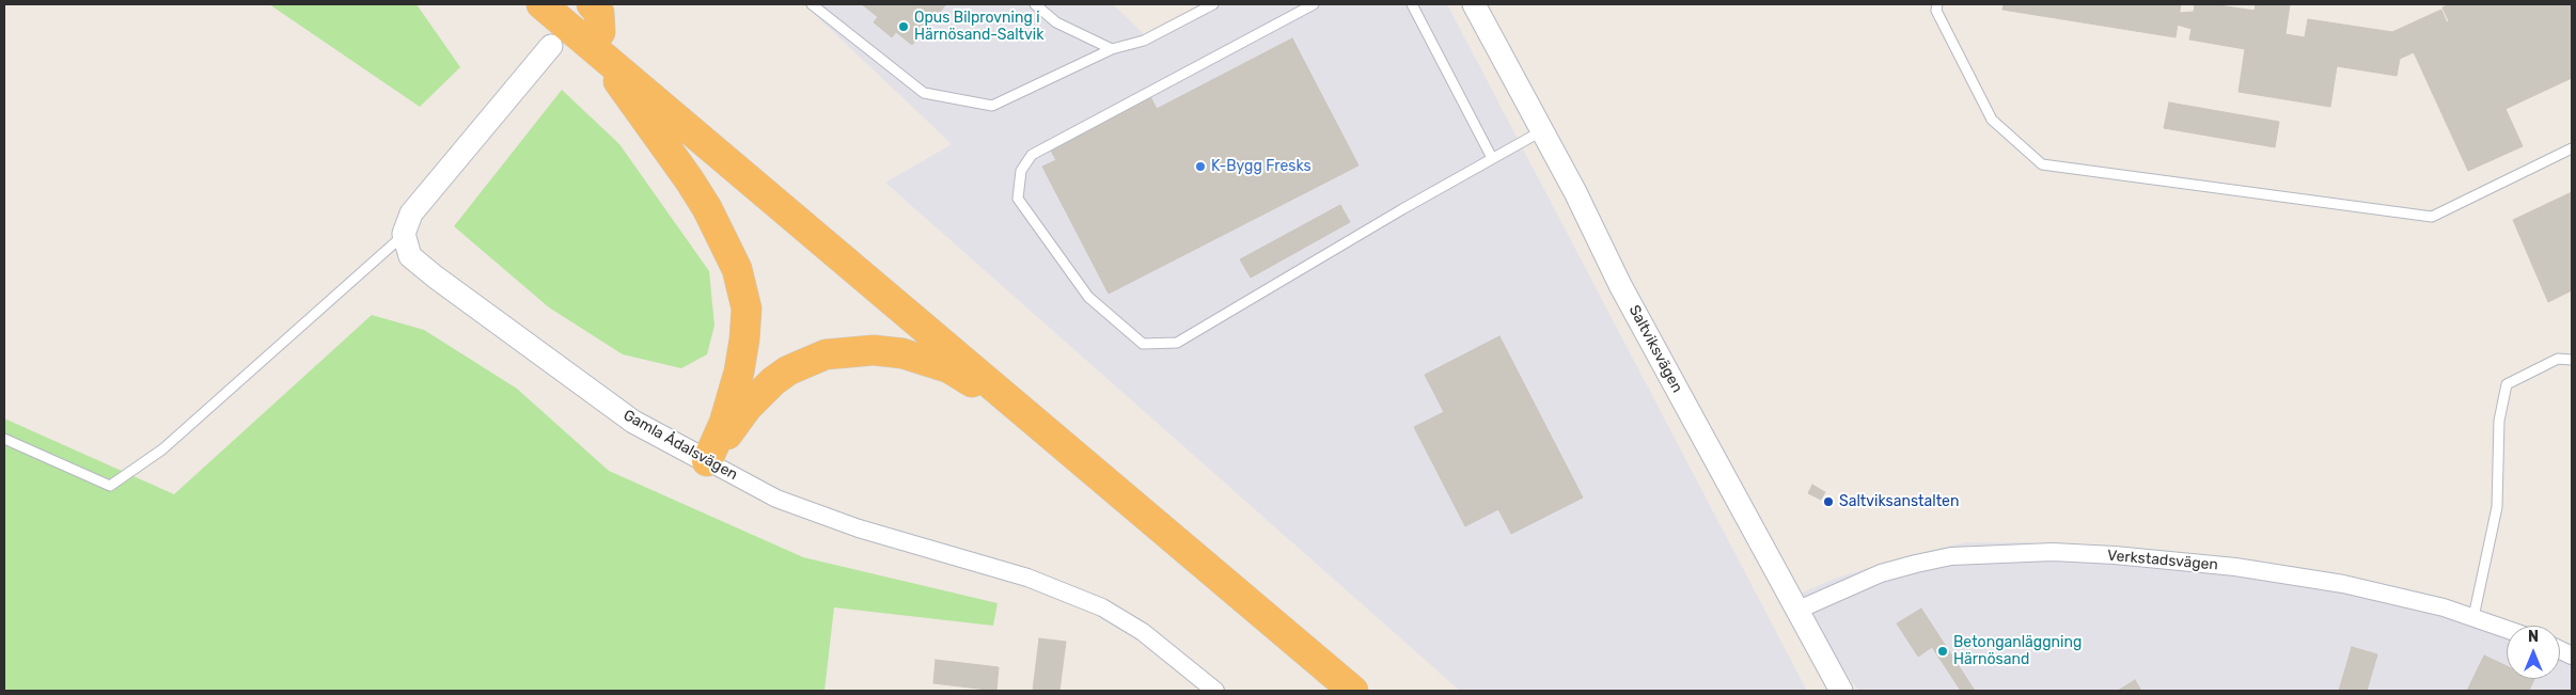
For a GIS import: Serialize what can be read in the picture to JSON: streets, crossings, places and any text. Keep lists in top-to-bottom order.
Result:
{
  "streets": {
    "street": ["Saltviksvägen", "Gamla Ådalsvägen", "Verkstadsvägen"]
  },
  "crossings": [
    ["Saltviksvägen", "Verkstadsvägen"]
  ],
  "places": [
    "Opus Bilprovning i Härnösand-Saltvik",
    "K-Bygg Fresks",
    "Saltviksanstalten",
    "Betonganläggning Härnösand"
  ],
  "north": "top"
}
